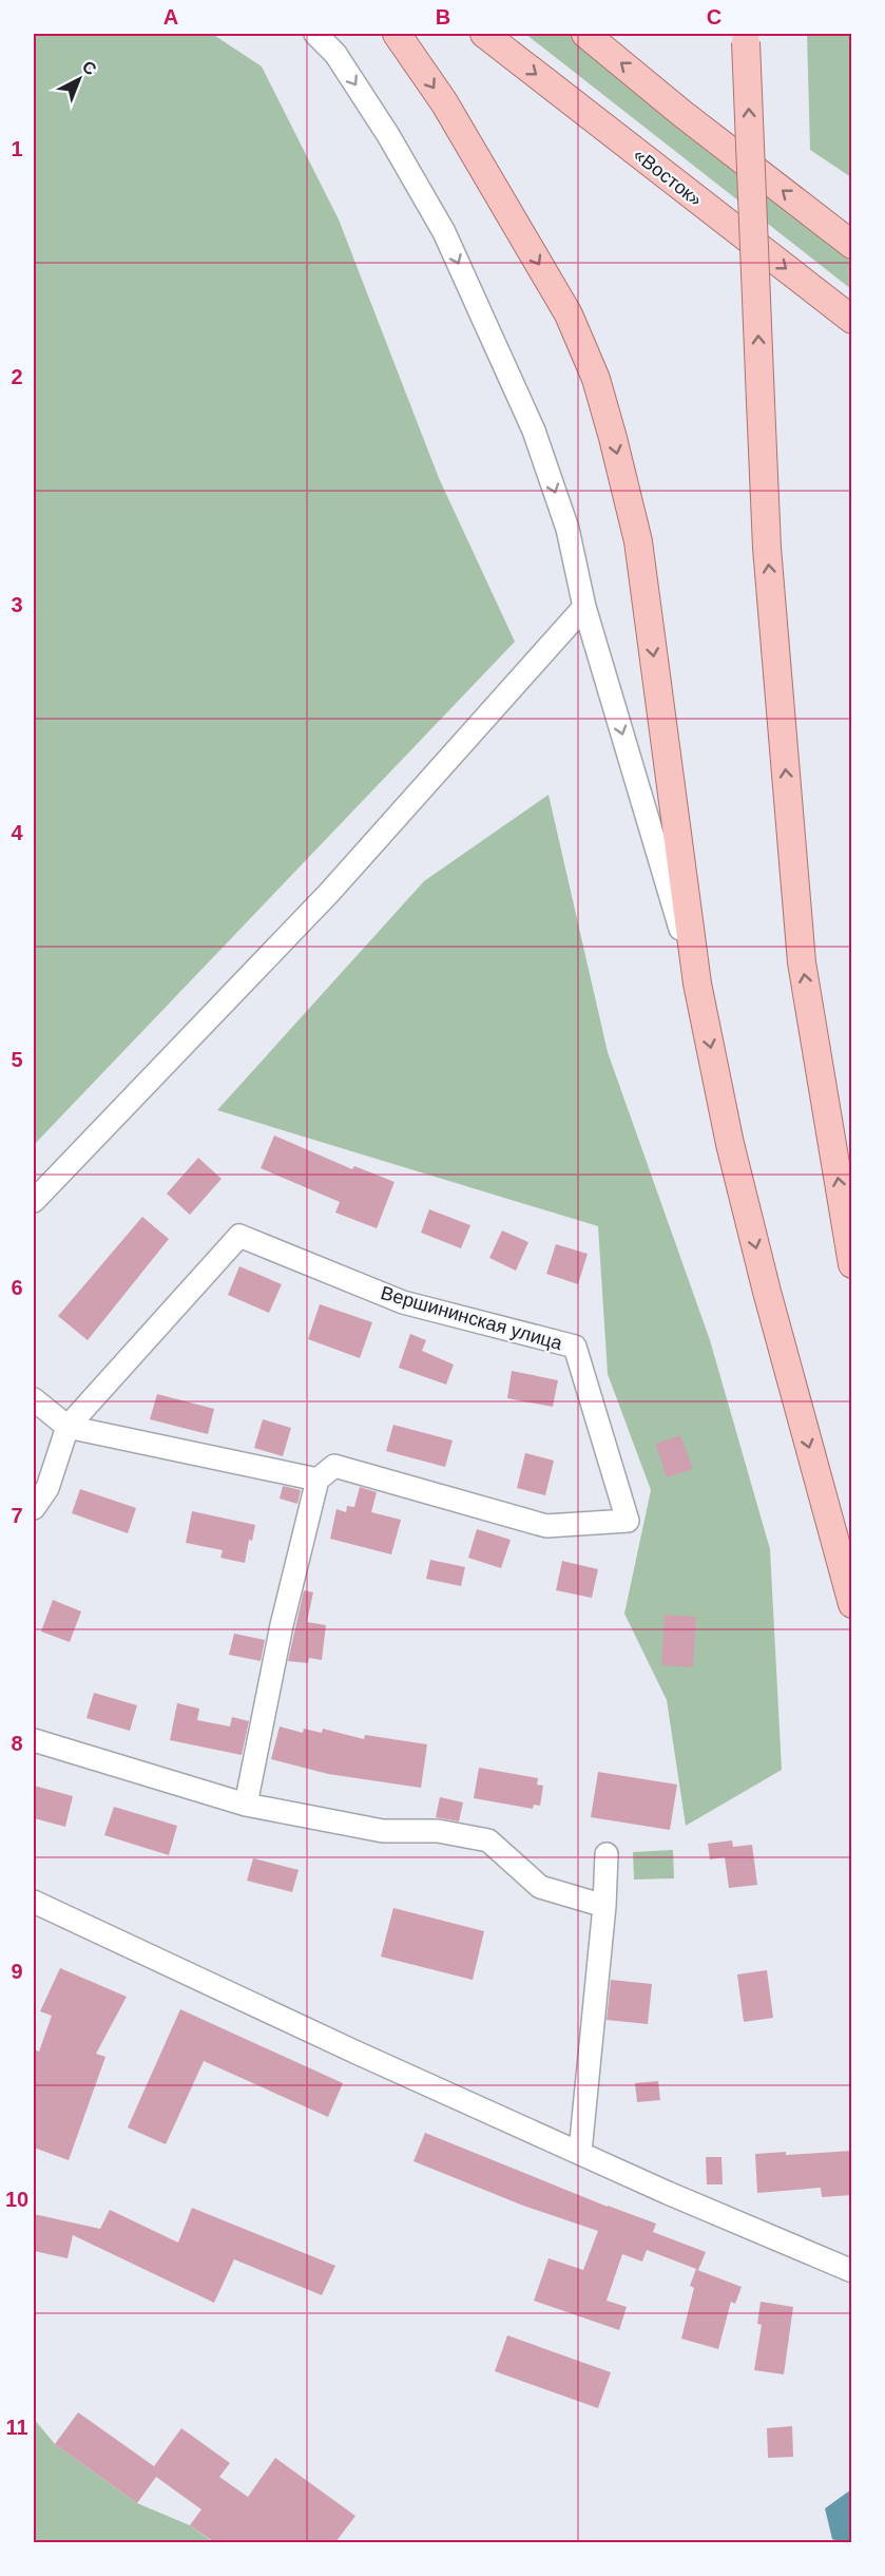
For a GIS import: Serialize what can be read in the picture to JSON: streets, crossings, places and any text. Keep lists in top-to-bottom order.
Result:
{
  "streets": {
    "main road": ["«Восток»"],
    "street": ["Вершининская улица"]
  },
  "north": "top right",
  "grid": {
    "columns": ["A", "B", "C"],
    "rows": [
      "1",
      "2",
      "3",
      "4",
      "5",
      "6",
      "7",
      "8",
      "9",
      "10",
      "11"
    ]
  }
}
